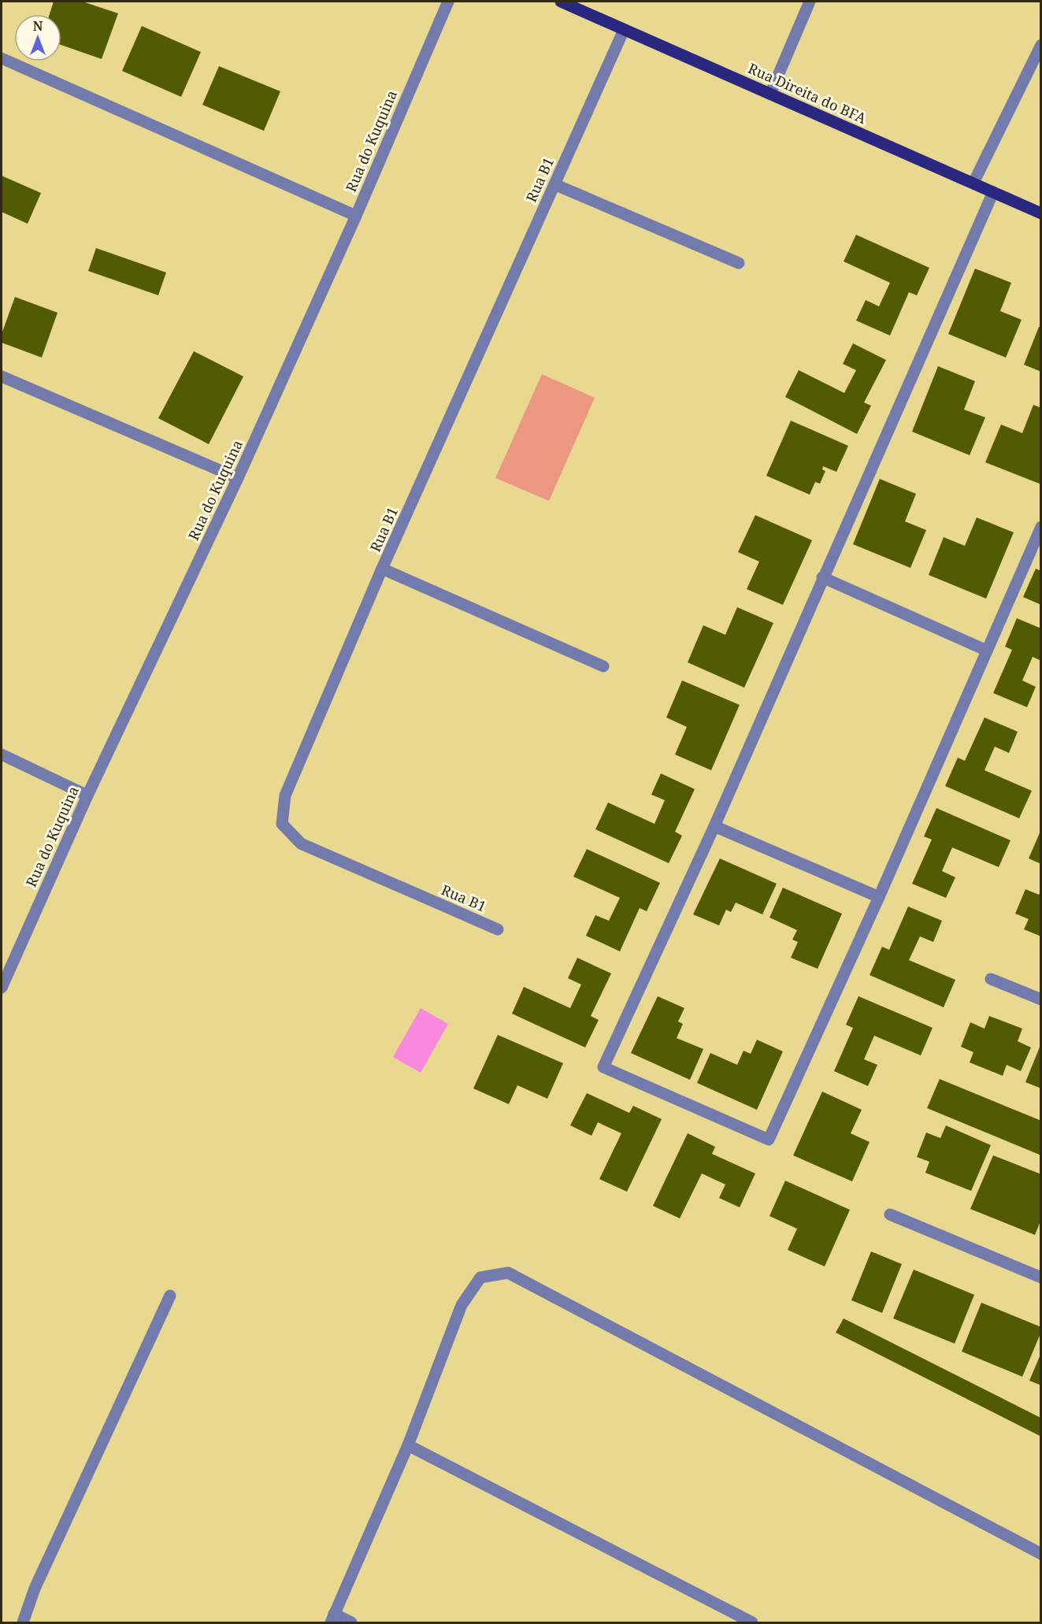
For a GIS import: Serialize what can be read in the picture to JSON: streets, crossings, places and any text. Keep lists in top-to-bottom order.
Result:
{
  "streets": {
    "main road": ["Rua Direita do BFA"],
    "street": ["Rua do Kuquina", "Rua B1"]
  },
  "crossings": [
    ["Rua Direita do BFA", "Rua B1"]
  ],
  "north": "top"
}
